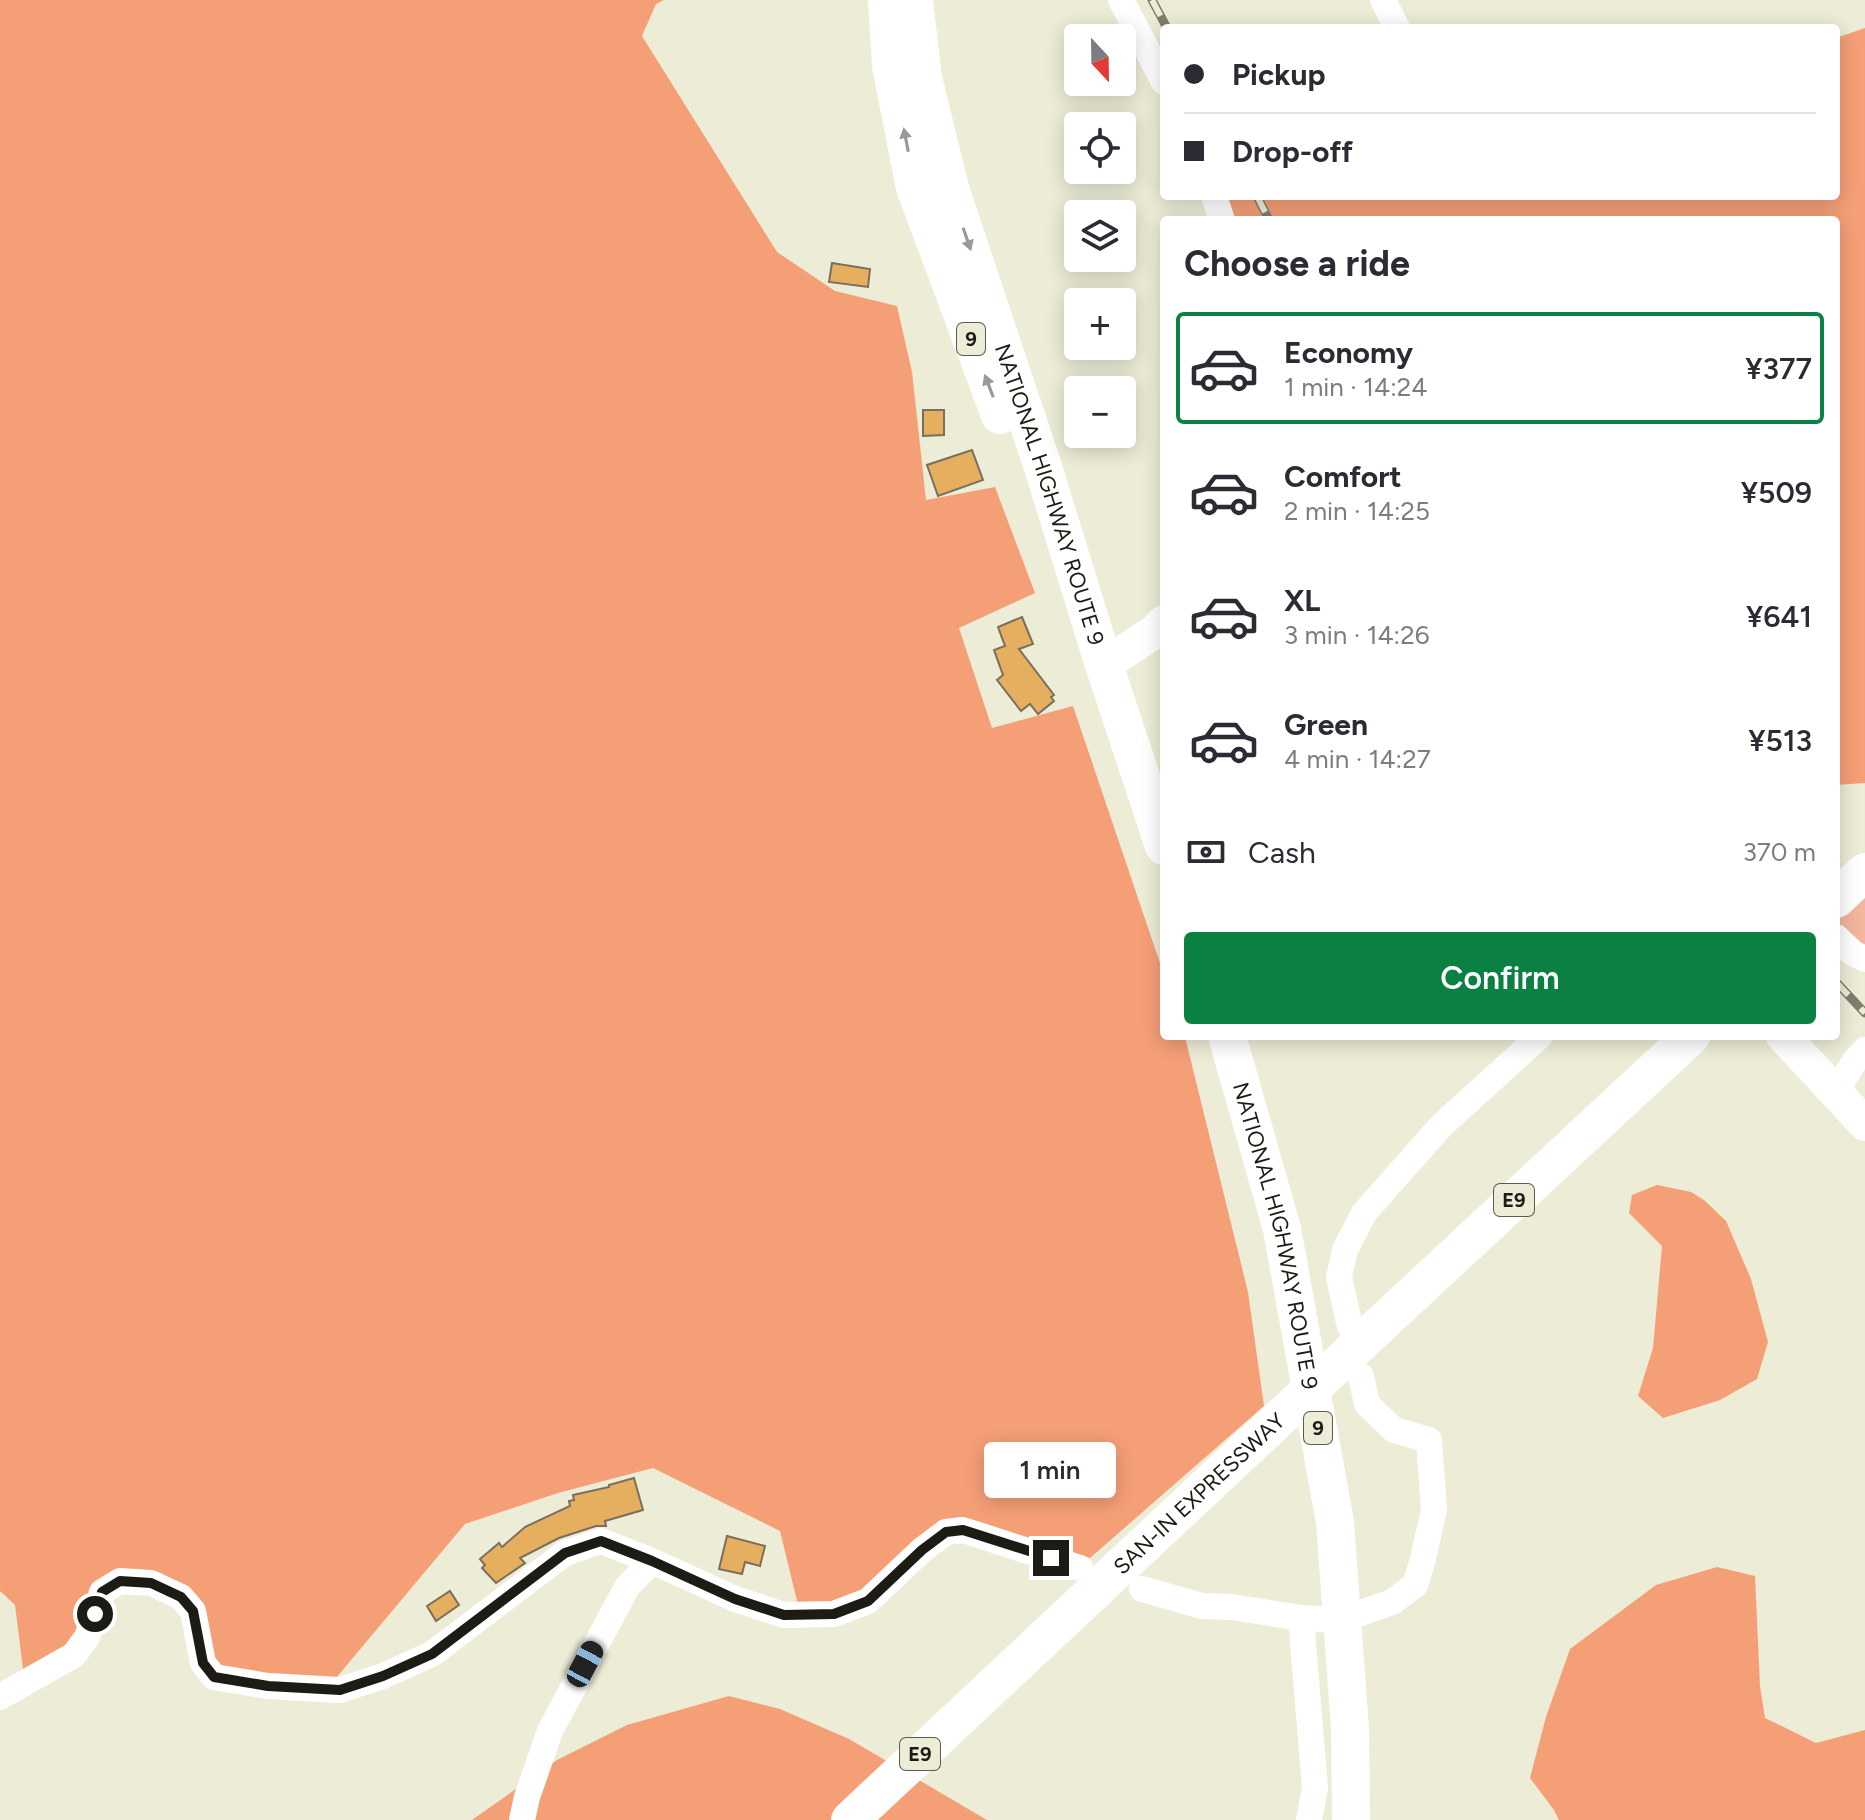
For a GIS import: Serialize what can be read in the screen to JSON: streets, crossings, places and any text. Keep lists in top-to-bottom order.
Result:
{
  "streets": {
    "highway": [
      "9",
      "NATIONAL HIGHWAY ROUTE 9",
      "E9",
      "SAN-IN EXPRESSWAY"
    ]
  },
  "north": "bottom",
  "page": {
    "map_buttons": ["+", "−"],
    "banner": ["Pickup", "Drop-off"],
    "heading": "Choose a ride",
    "list": [
      {
        "name": "Economy",
        "note": "1 min · 14:24",
        "value": "¥377"
      },
      {
        "name": "Comfort",
        "note": "2 min · 14:25",
        "value": "¥509"
      },
      {
        "name": "XL",
        "note": "3 min · 14:26",
        "value": "¥641"
      },
      {
        "name": "Green",
        "note": "4 min · 14:27",
        "value": "¥513"
      }
    ],
    "pay": ["Cash", "370 m"],
    "buttons": "Confirm",
    "bubble": "1 min"
  }
}
